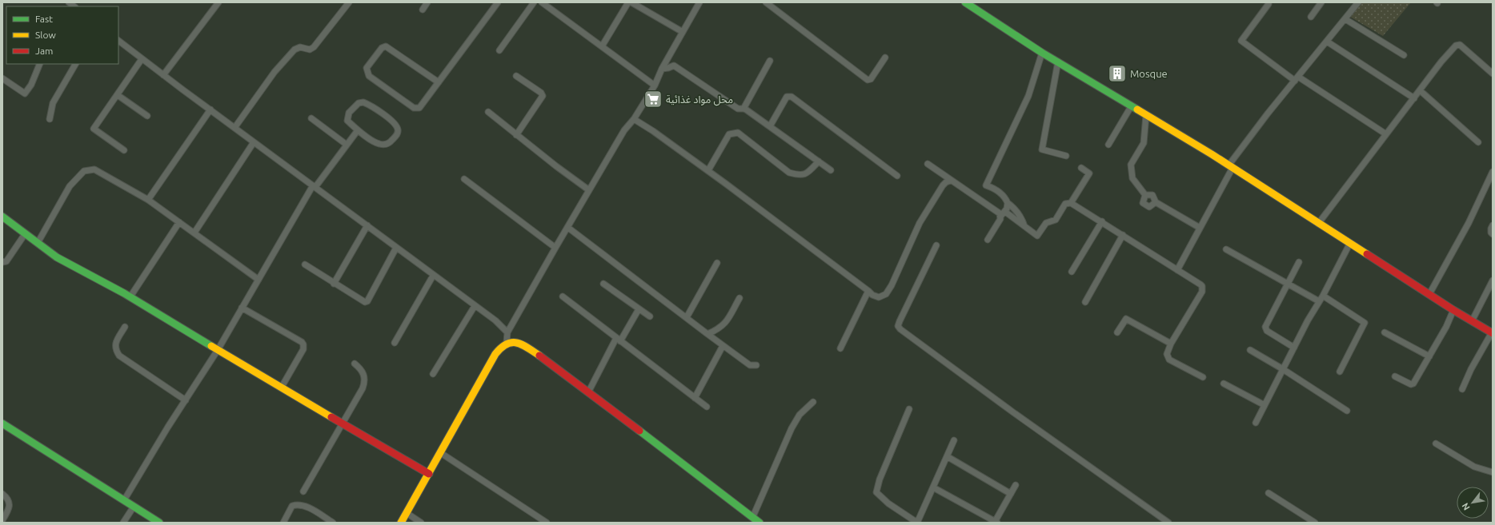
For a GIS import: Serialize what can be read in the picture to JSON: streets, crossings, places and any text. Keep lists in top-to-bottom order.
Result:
{
  "places": {
    "building": ["Mosque"],
    "supermarket": ["محل مواد غذائية"]
  },
  "legend": ["Fast", "Slow", "Jam"],
  "north": "bottom left"
}
